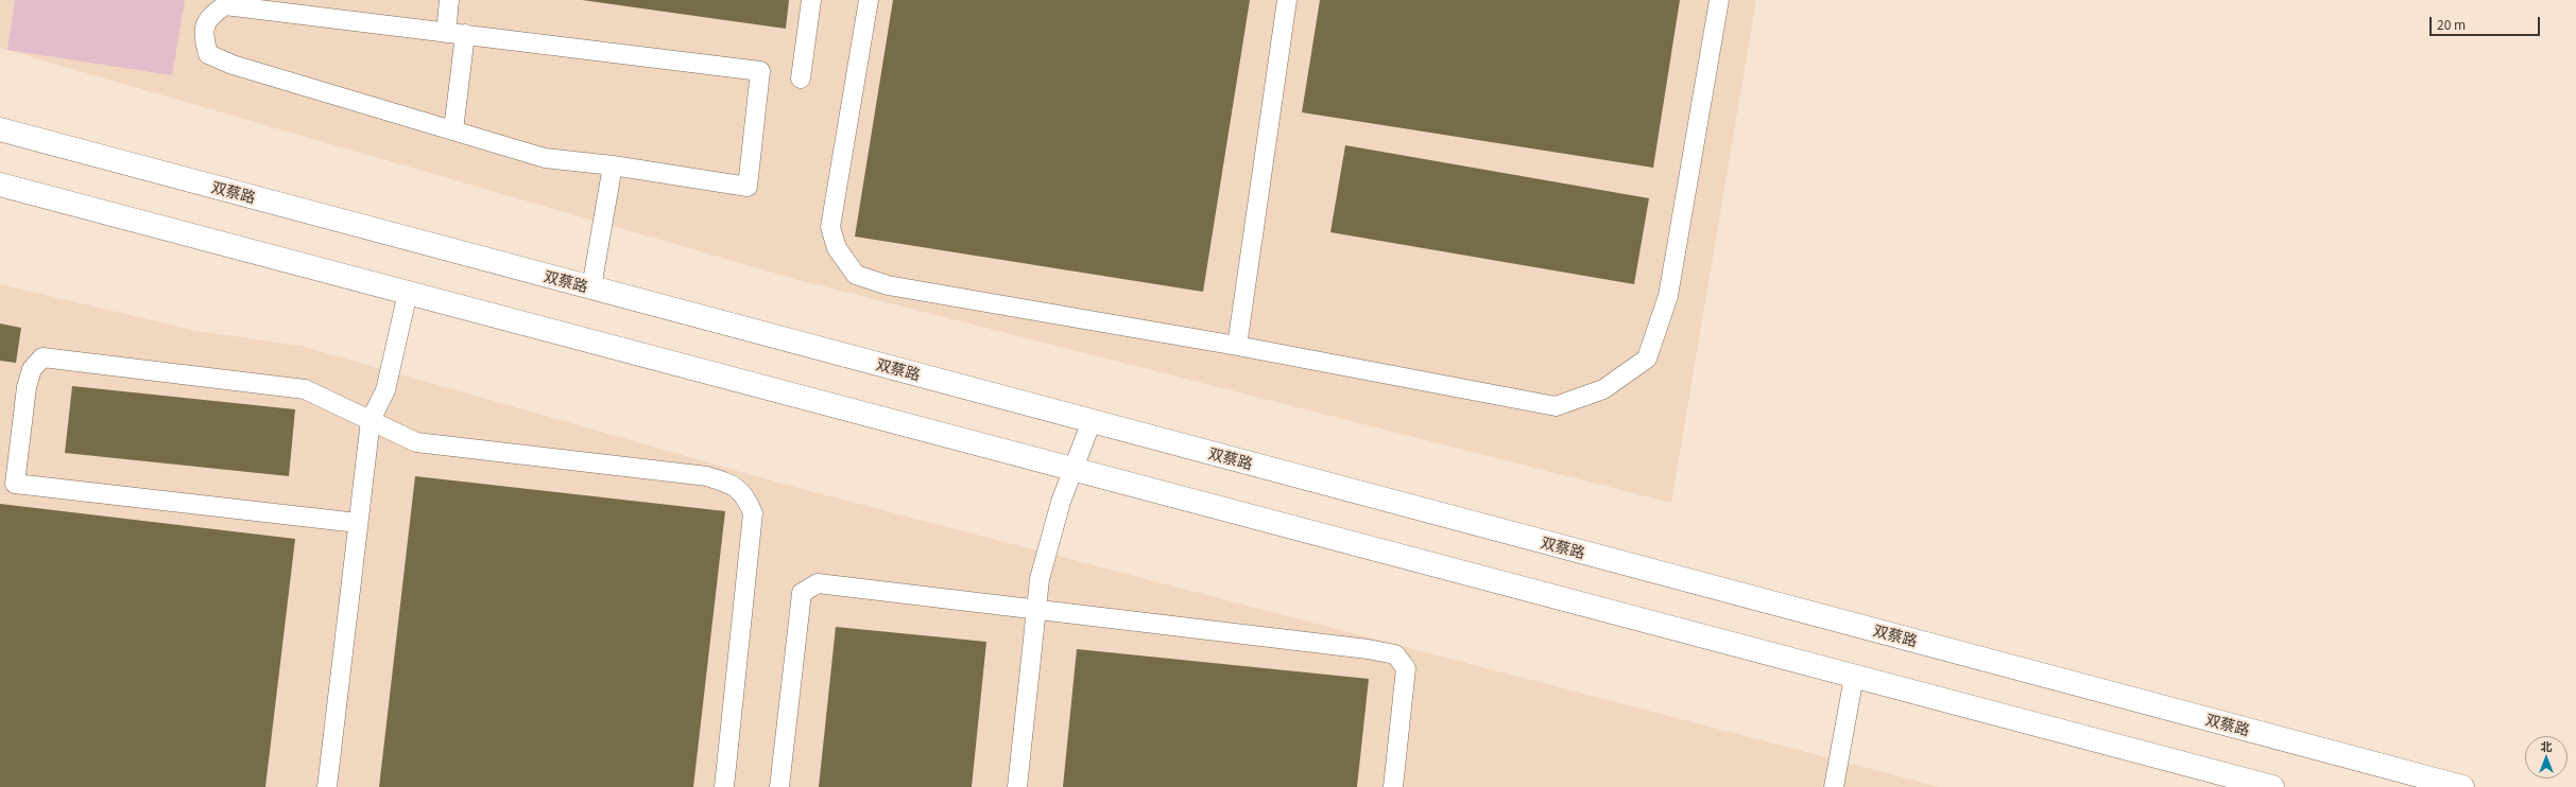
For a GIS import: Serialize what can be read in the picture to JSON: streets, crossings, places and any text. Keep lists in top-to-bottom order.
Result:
{
  "streets": {
    "street": ["双蔡路"]
  },
  "scale_bar": "20 m",
  "north": "top"
}
